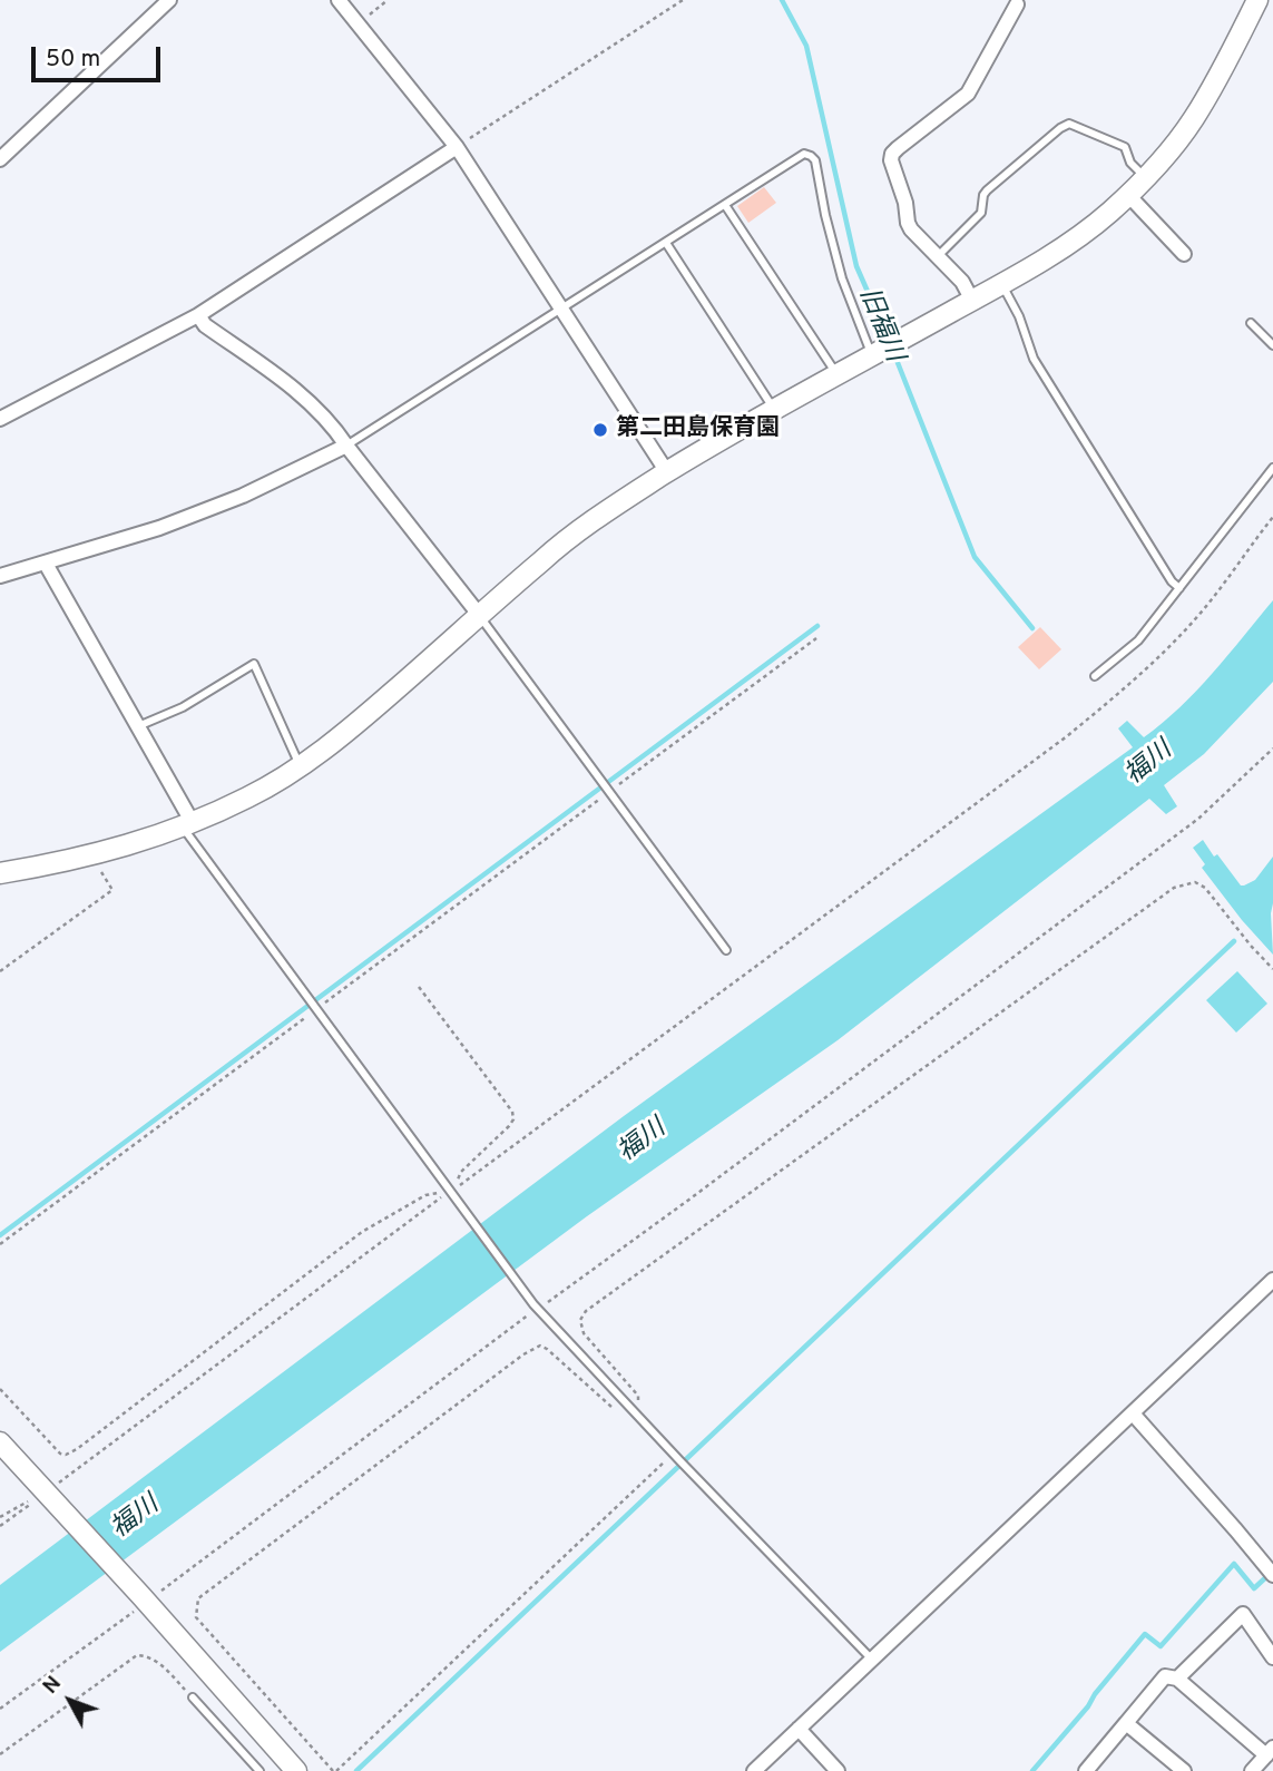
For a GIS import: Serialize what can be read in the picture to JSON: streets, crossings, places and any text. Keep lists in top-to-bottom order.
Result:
{
  "water": ["旧福川", "福川"],
  "places": ["第二田島保育園"],
  "scale_bar": "50 m",
  "north": "top left"
}
